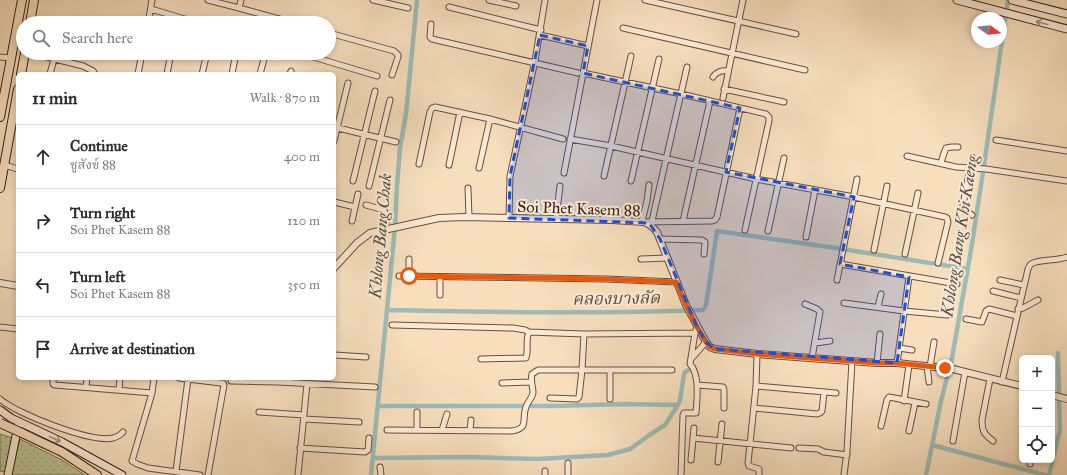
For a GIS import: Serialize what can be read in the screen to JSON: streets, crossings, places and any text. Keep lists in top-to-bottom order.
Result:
{
  "streets": {
    "street": ["Soi Phet Kasem 88"]
  },
  "water": ["Khlong Bang Chak", "Khlong Bang Khi Kaeng", "คลองบางลัด"],
  "north": "right",
  "page": {
    "search": "Search here",
    "heading": ["11 min", "Walk · 870 m"],
    "list": [
      ["Continue", "ชูสังข์ 88", "400 m"],
      ["Turn right", "Soi Phet Kasem 88", "120 m"],
      ["Turn left", "Soi Phet Kasem 88", "350 m"],
      "Arrive at destination"
    ],
    "map_buttons": ["+", "−"]
  }
}
